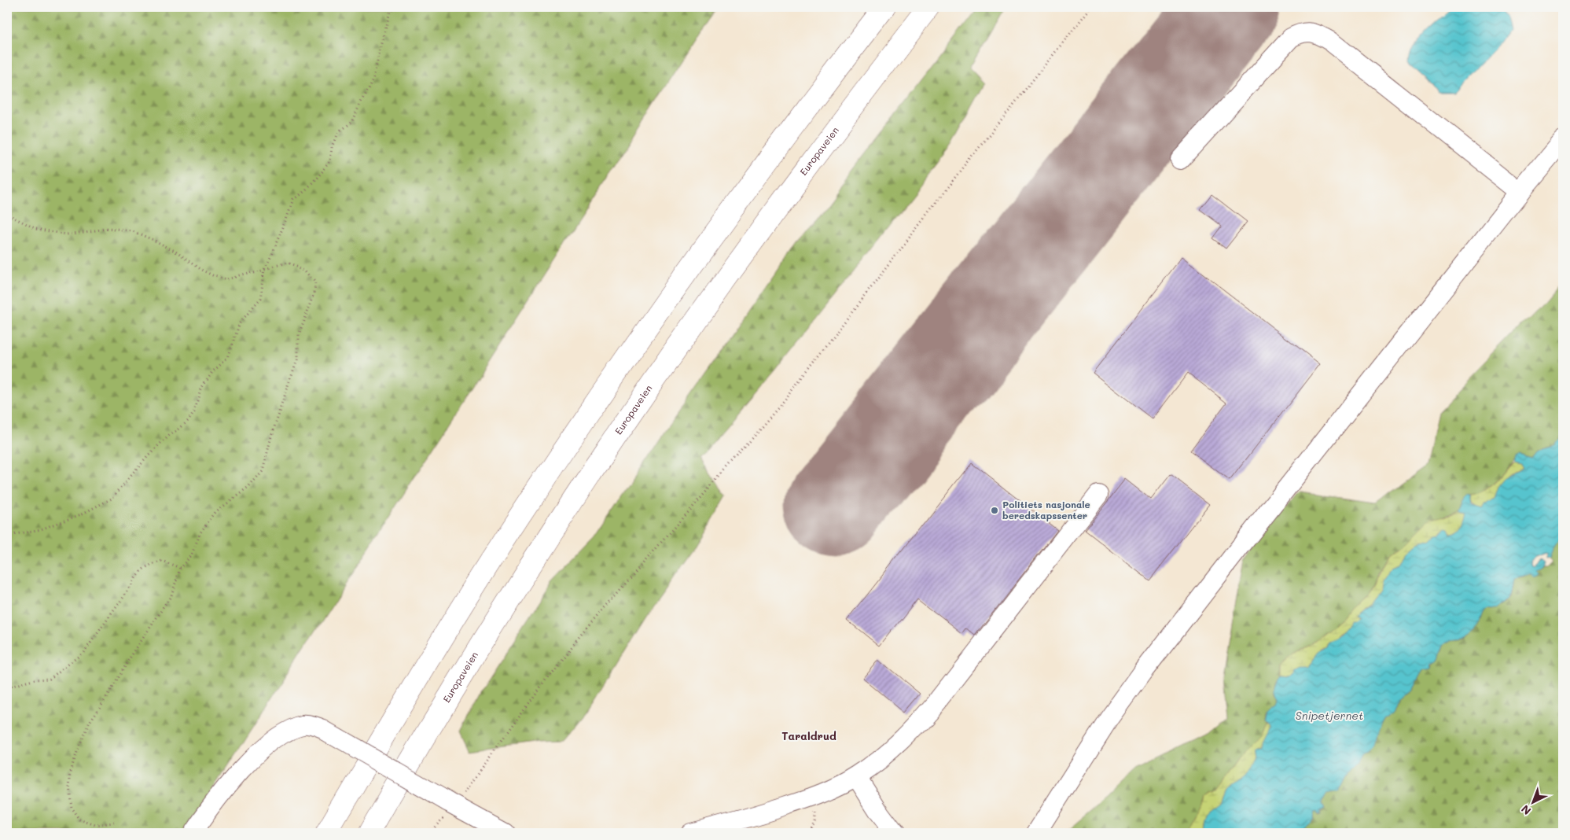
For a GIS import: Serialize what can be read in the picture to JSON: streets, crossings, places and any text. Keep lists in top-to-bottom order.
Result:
{
  "streets": {
    "highway": ["Europaveien"]
  },
  "districts": ["Taraldrud"],
  "water": ["Snipetjernet"],
  "places": ["Politiets nasjonale beredskapssenter"],
  "north": "bottom left"
}
